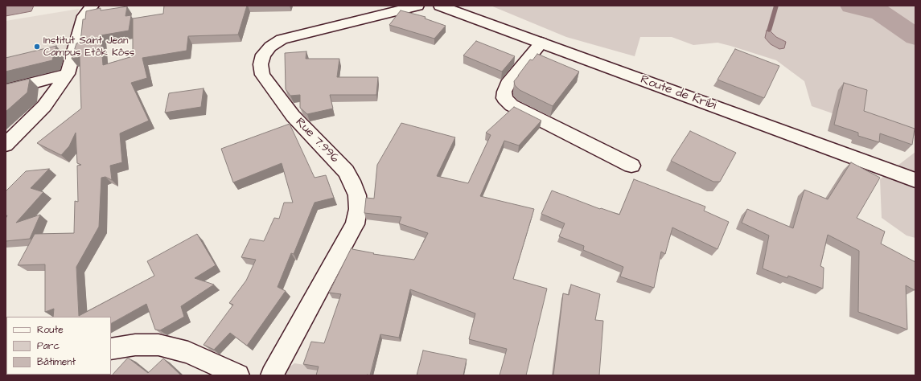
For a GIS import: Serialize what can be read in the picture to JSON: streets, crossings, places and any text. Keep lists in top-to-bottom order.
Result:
{
  "streets": {
    "street": ["Route de Kribi", "Rue 7.996"]
  },
  "places": ["Institut Saint Jean Campus Etôk Kôss"],
  "legend": ["Route", "Parc", "Bâtiment"]
}
